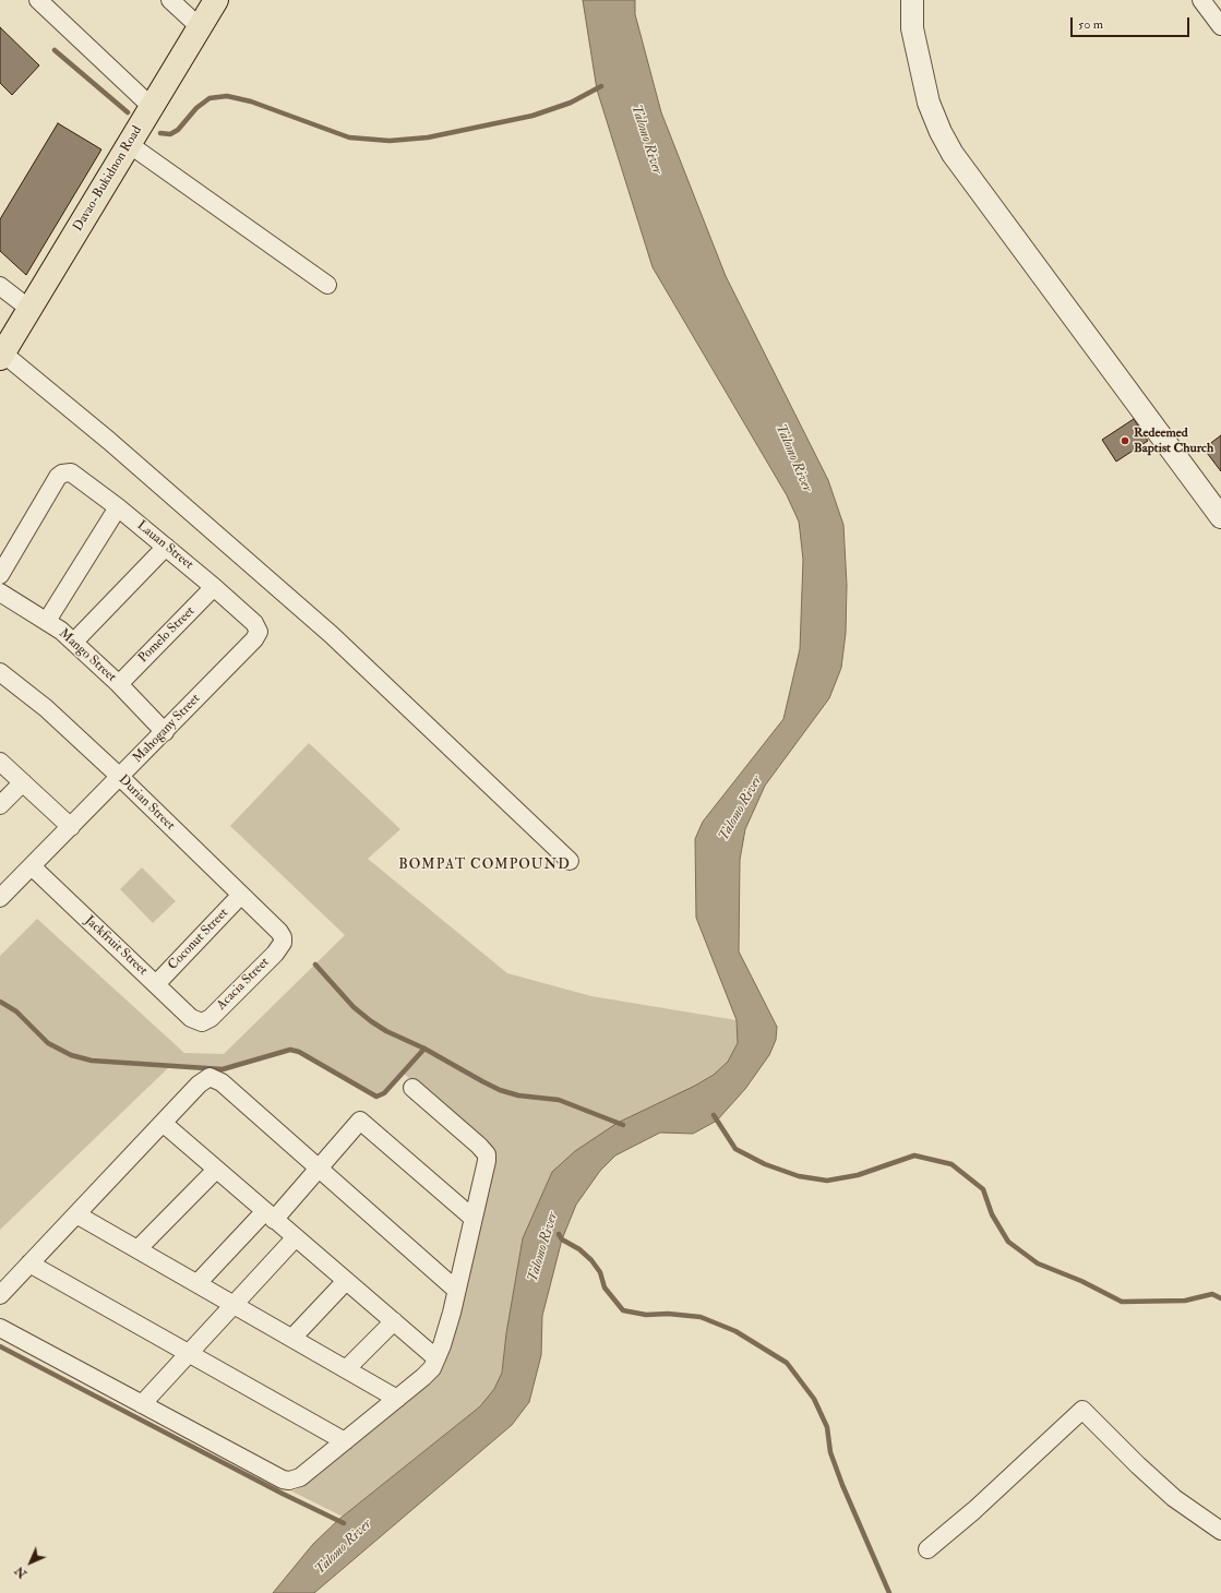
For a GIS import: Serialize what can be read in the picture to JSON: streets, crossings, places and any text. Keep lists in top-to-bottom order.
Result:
{
  "streets": {
    "highway": ["Davao-Bukidnon Road"],
    "street": [
      "Lauan Street",
      "Pomelo Street",
      "Mango Street",
      "Mahogany Street",
      "Durian Street",
      "Coconut Street",
      "Jackfruit Street",
      "Acacia Street"
    ]
  },
  "crossings": [
    ["Lauan Street", "Pomelo Street"],
    ["Lauan Street", "Mahogany Street"],
    ["Pomelo Street", "Mango Street"],
    ["Mango Street", "Mahogany Street"],
    ["Mahogany Street", "Durian Street"],
    ["Mahogany Street", "Jackfruit Street"],
    ["Durian Street", "Coconut Street"],
    ["Durian Street", "Acacia Street"],
    ["Coconut Street", "Jackfruit Street"],
    ["Jackfruit Street", "Acacia Street"]
  ],
  "districts": ["BOMPAT COMPOUND"],
  "water": ["Talomo River"],
  "places": ["Redeemed Baptist Church"],
  "scale_bar": "50 m",
  "north": "bottom left"
}
